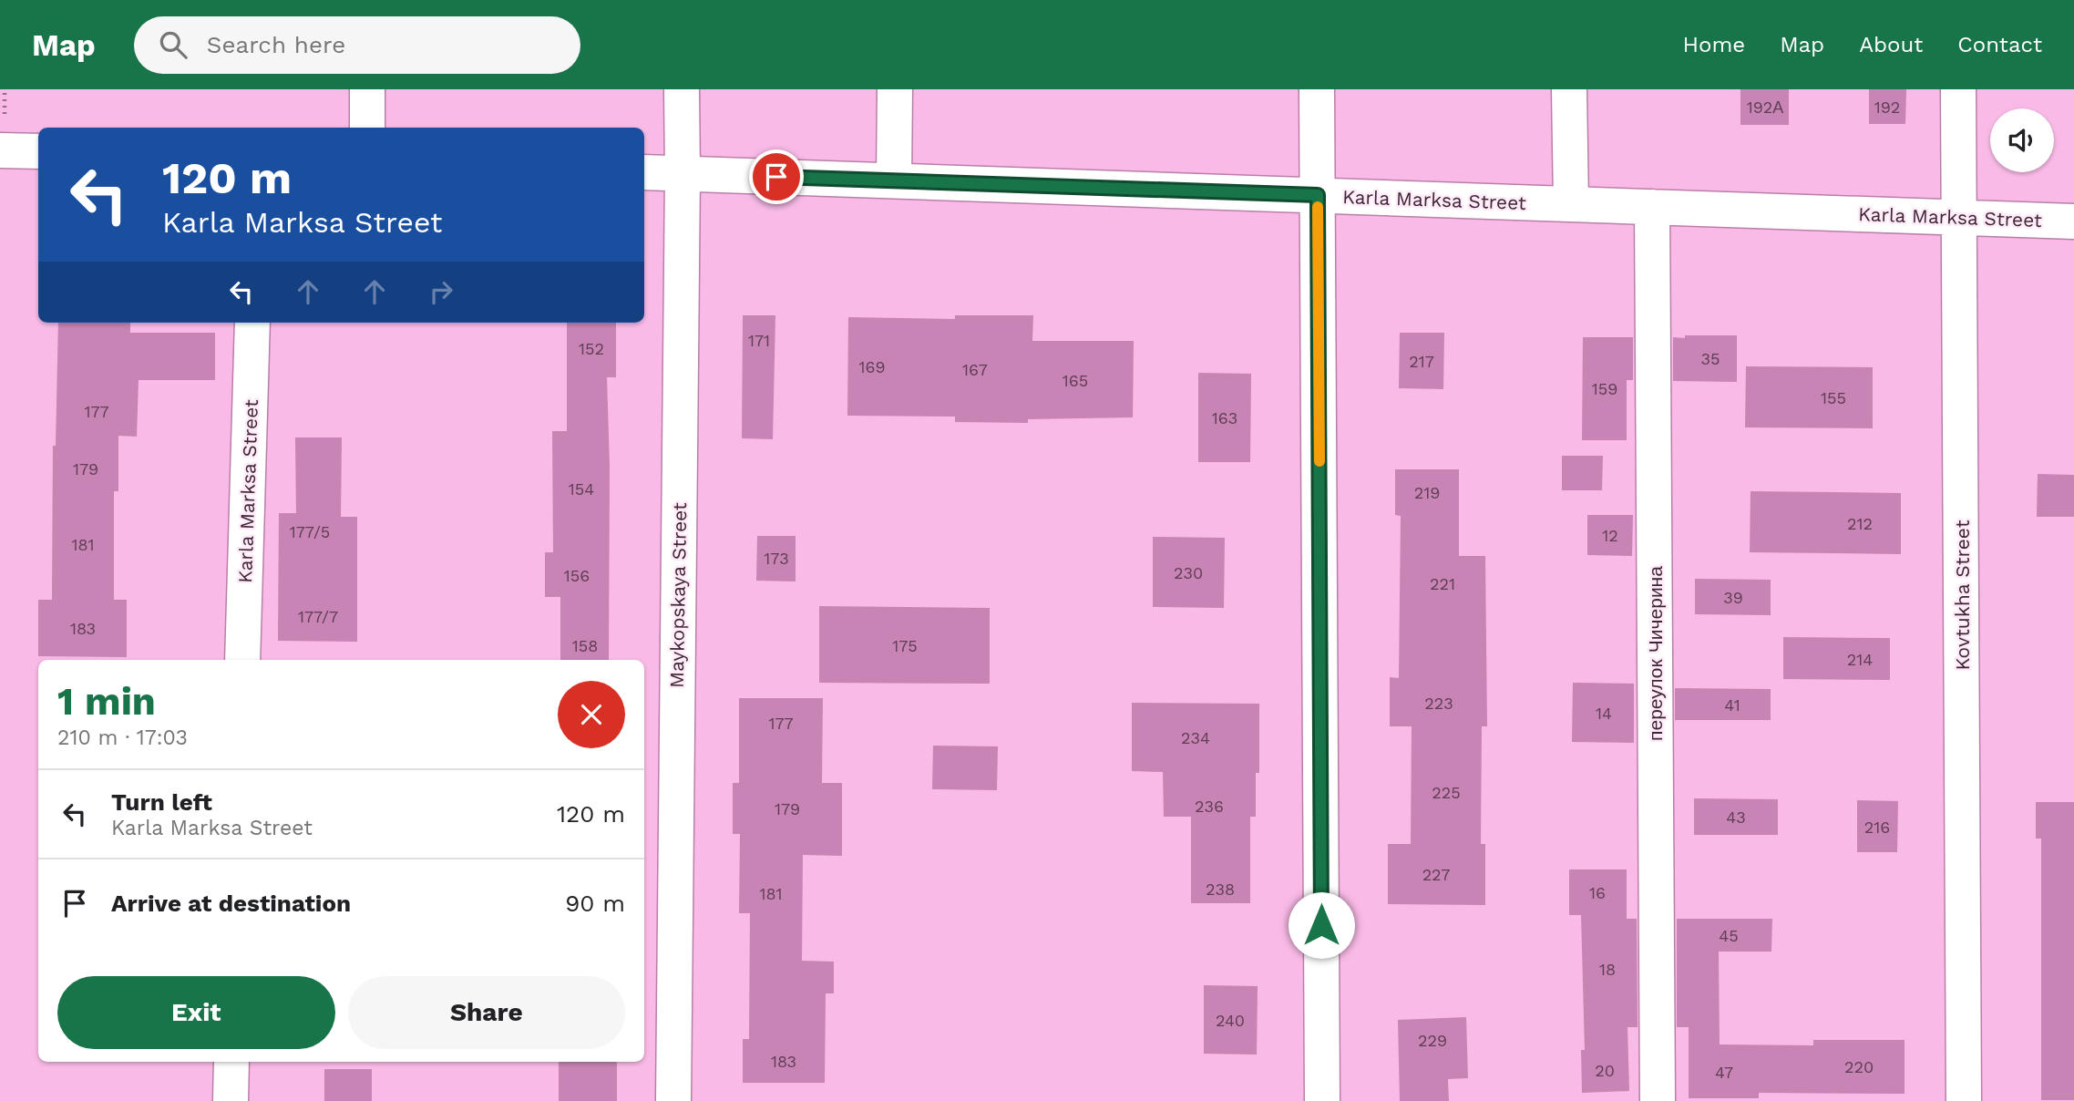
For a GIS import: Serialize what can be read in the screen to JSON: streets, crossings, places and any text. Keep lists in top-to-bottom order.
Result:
{
  "streets": {
    "street": [
      "Karla Marksa Street",
      "Maykopskaya Street",
      "Kovtukha Street",
      "переулок Чичерина"
    ]
  },
  "crossings": [
    ["Karla Marksa Street", "Maykopskaya Street"],
    ["Karla Marksa Street", "Kovtukha Street"],
    ["Karla Marksa Street", "переулок Чичерина"]
  ],
  "house_numbers": [
    "192А",
    "192",
    "171",
    "152",
    "35",
    "217",
    "169",
    "167",
    "165",
    "159",
    "155",
    "177",
    "163",
    "179",
    "154",
    "219",
    "212",
    "177/5",
    "12",
    "181",
    "173",
    "230",
    "156",
    "221",
    "39",
    "177/7",
    "183",
    "158",
    "175",
    "214",
    "223",
    "41",
    "14",
    "177",
    "234",
    "225",
    "236",
    "179",
    "43",
    "216",
    "227",
    "238",
    "16",
    "181",
    "45",
    "18",
    "240",
    "229",
    "183",
    "220",
    "20",
    "47"
  ],
  "page": {
    "header": "Map",
    "search": "Search here",
    "nav": [
      "Home",
      "Map",
      "About",
      "Contact"
    ],
    "turn": ["120 m", "Karla Marksa Street"],
    "heading": ["1 min", "210 m · 17:03"],
    "list": [
      {
        "name": "Turn left",
        "note": "Karla Marksa Street",
        "value": "120 m"
      },
      {
        "name": "Arrive at destination",
        "value": "90 m"
      }
    ],
    "buttons": ["Exit", "Share"]
  }
}
